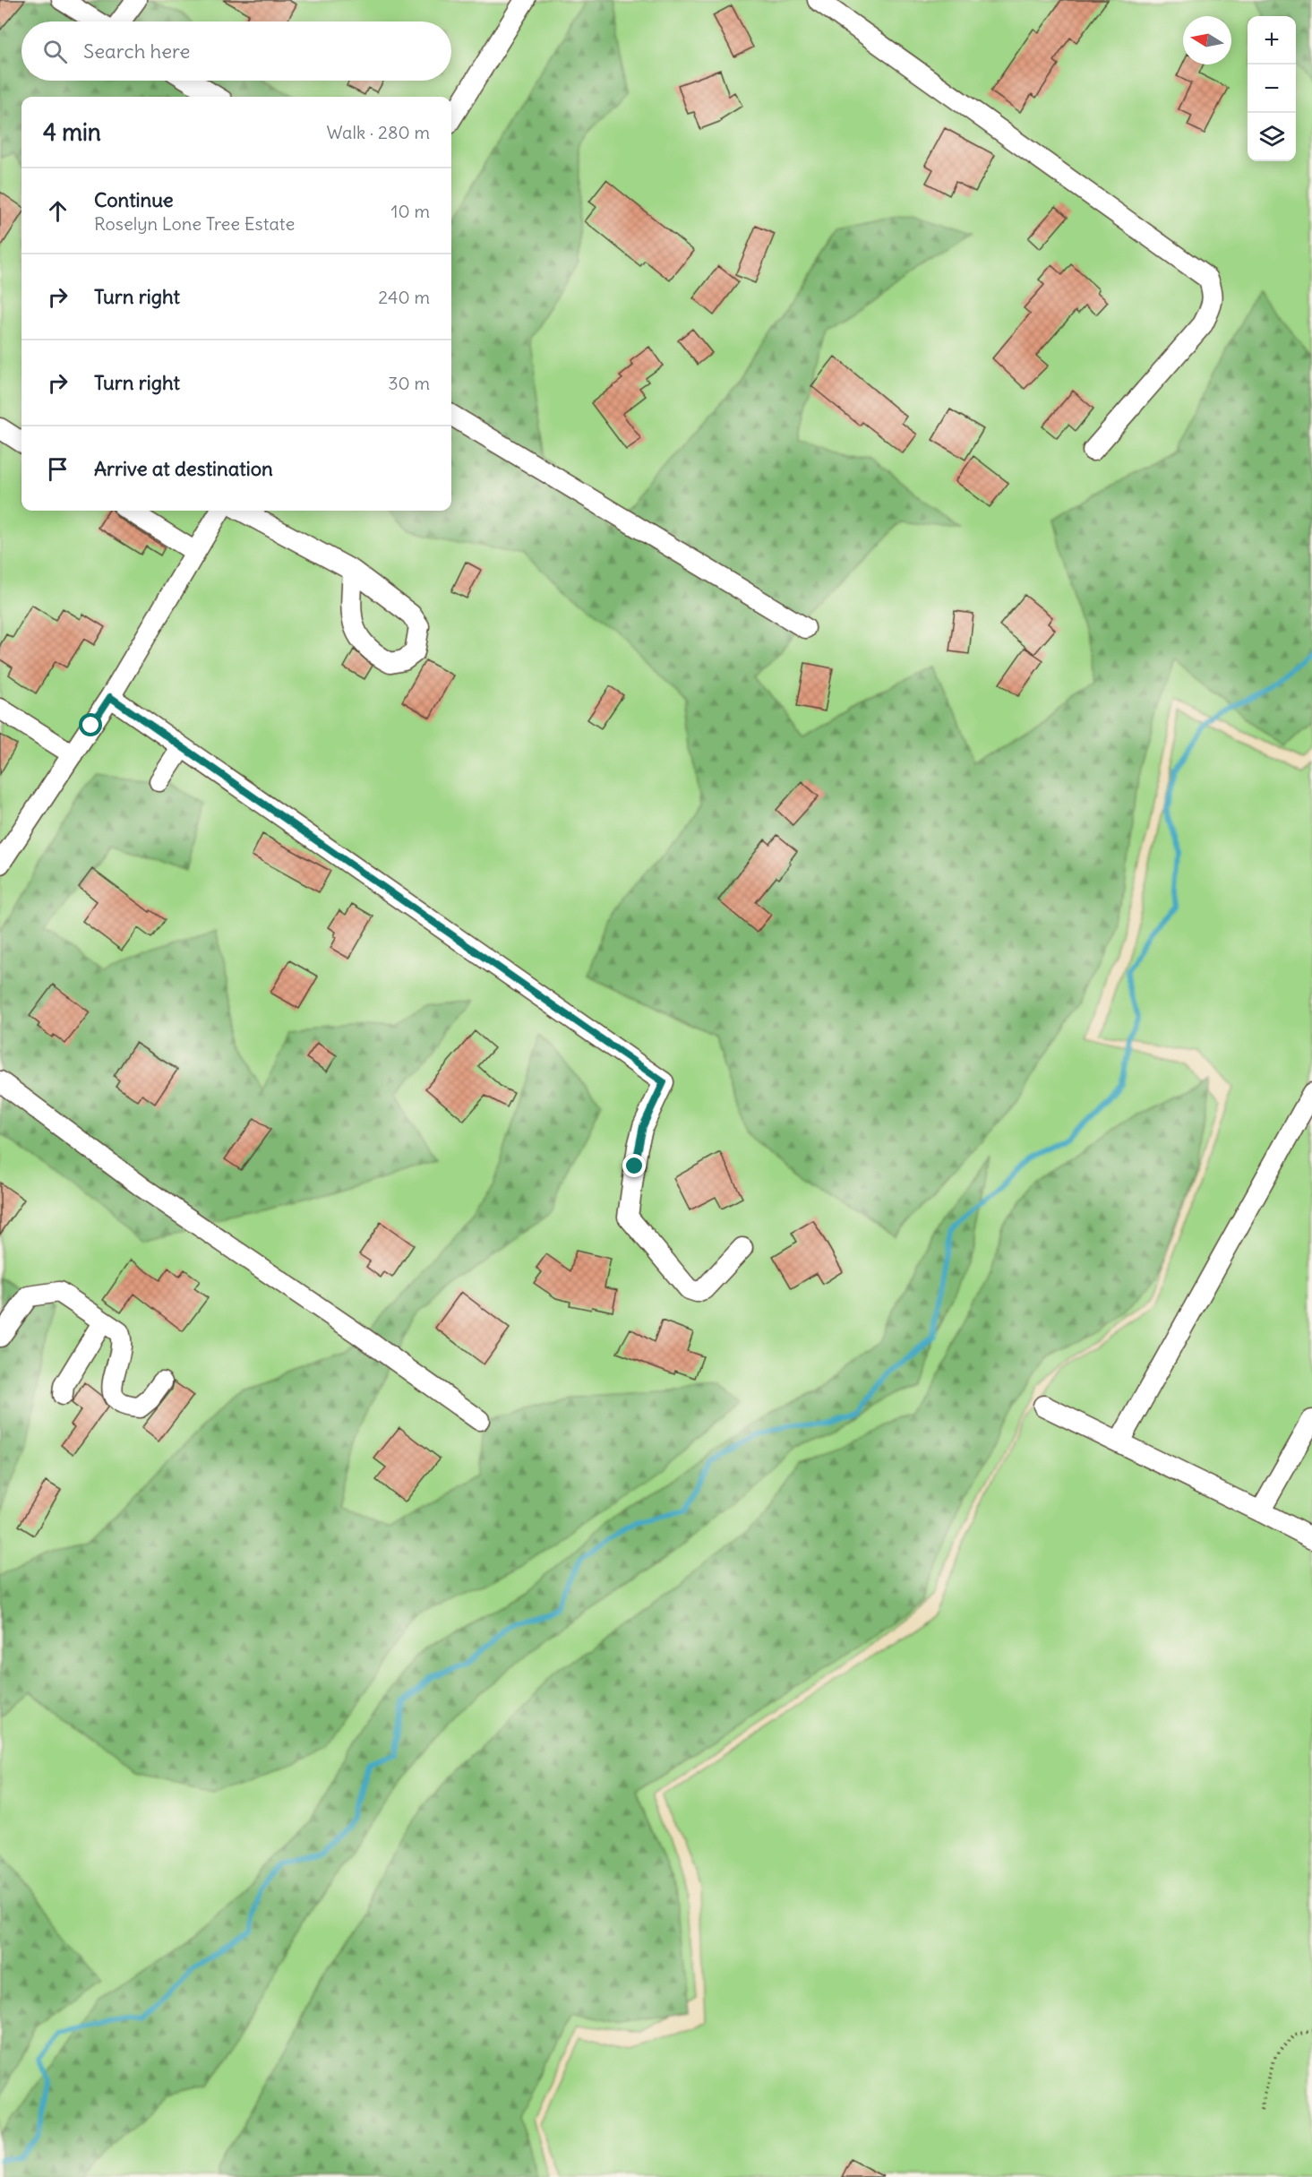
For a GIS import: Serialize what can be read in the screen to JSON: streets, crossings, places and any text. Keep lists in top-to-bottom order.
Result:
{
  "north": "left",
  "page": {
    "map_buttons": ["+", "−"],
    "search": "Search here",
    "heading": ["4 min", "Walk · 280 m"],
    "list": [
      ["Continue", "Roselyn Lone Tree Estate", "10 m"],
      ["Turn right", "240 m"],
      ["Turn right", "30 m"],
      "Arrive at destination"
    ]
  }
}
